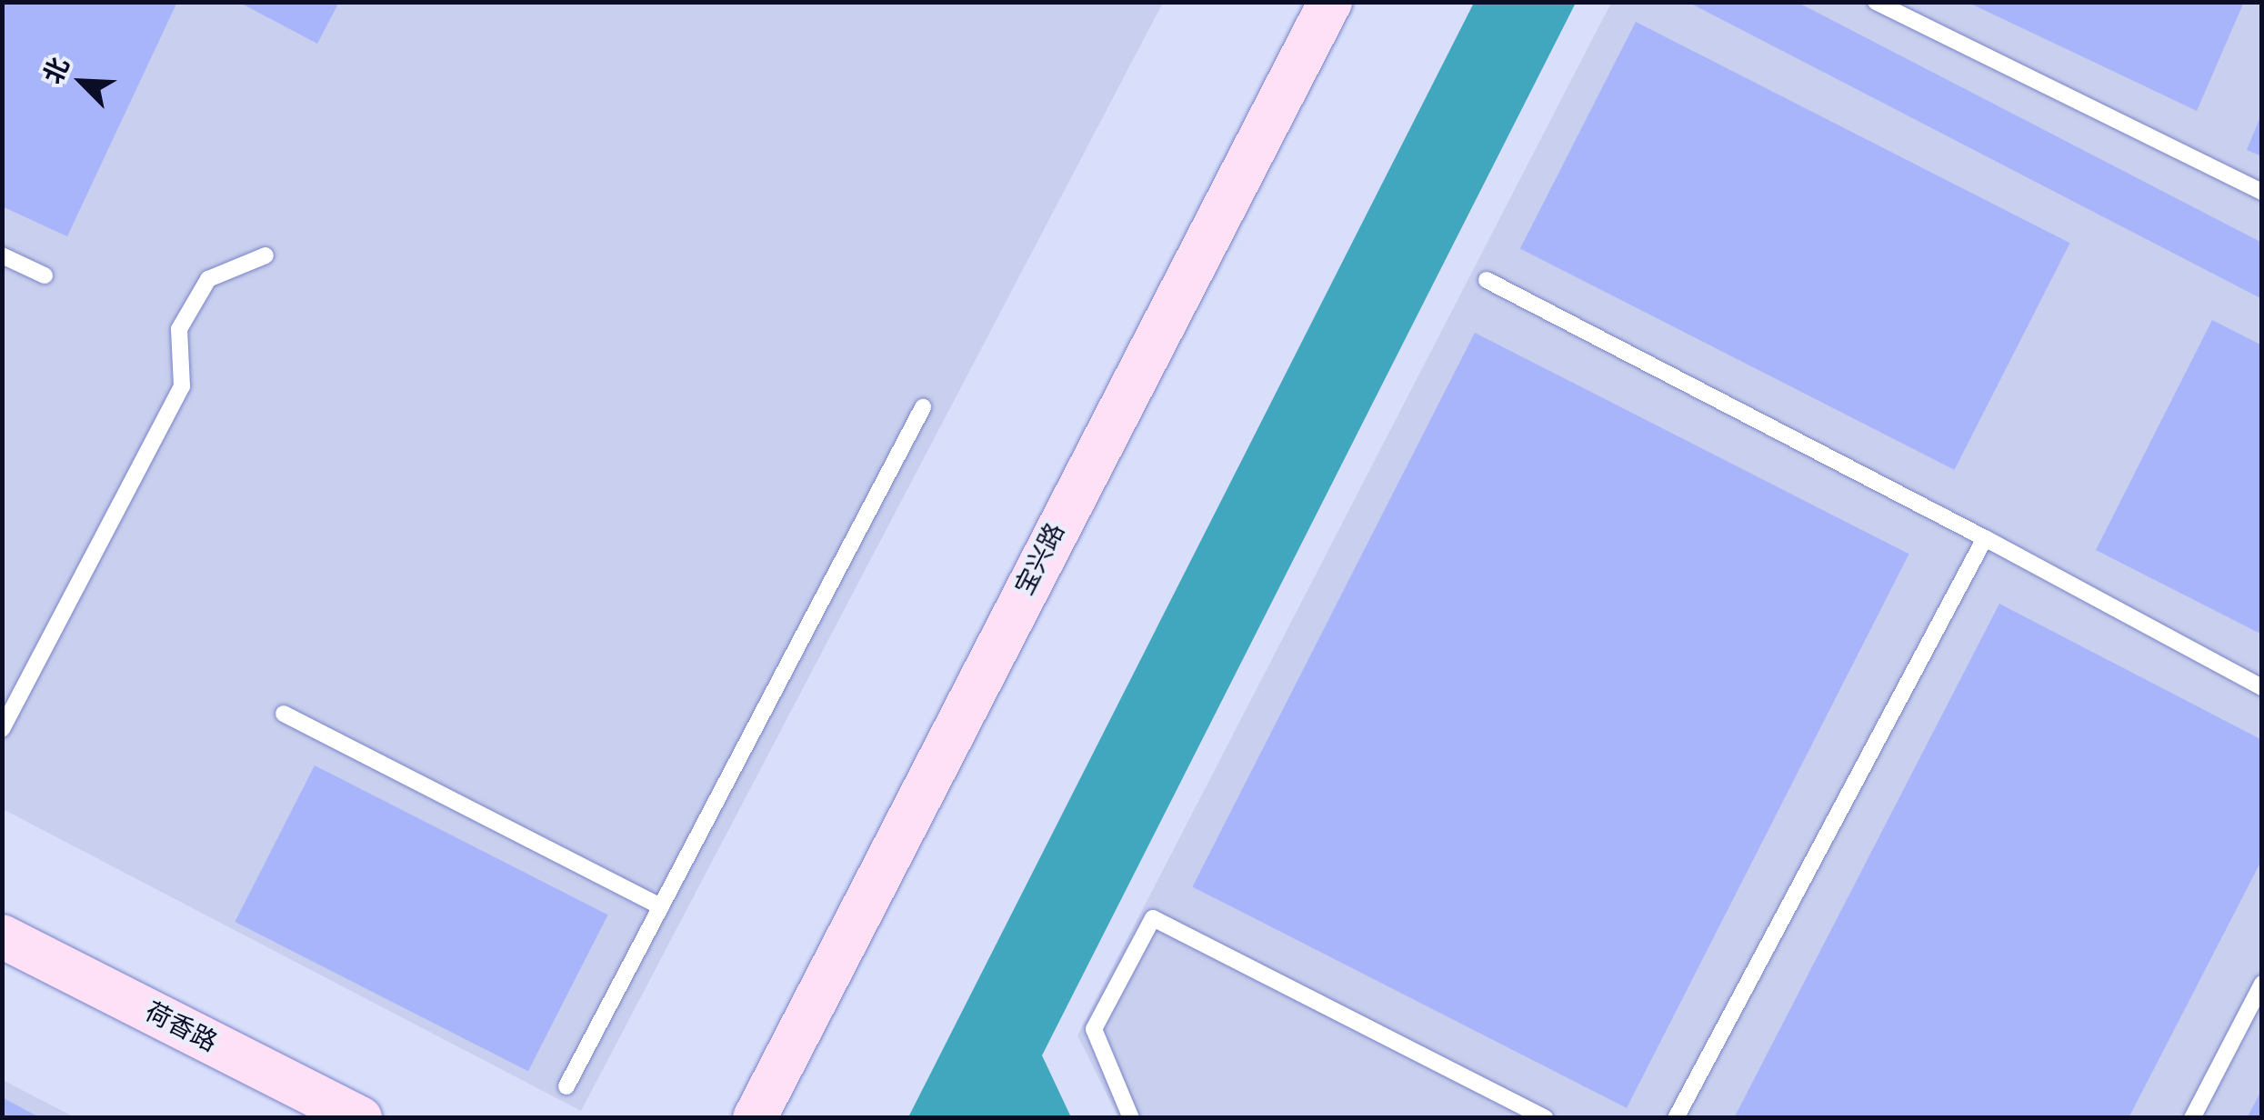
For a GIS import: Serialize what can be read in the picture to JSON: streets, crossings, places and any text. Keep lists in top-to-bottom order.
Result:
{
  "streets": {
    "street": ["宝兴路", "荷香路"]
  },
  "north": "top left"
}
